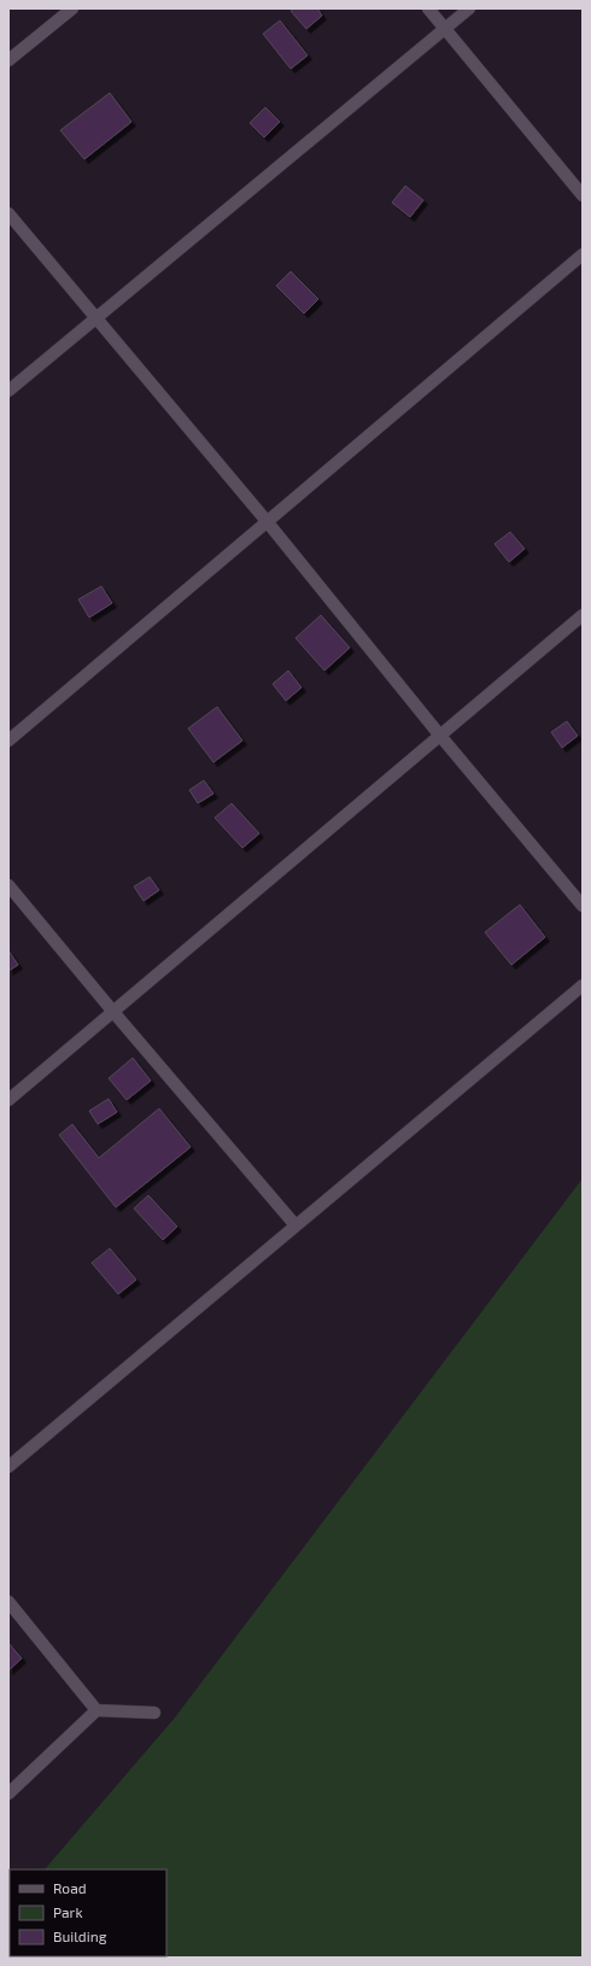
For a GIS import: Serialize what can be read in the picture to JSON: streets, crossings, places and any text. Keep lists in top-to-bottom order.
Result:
{
  "legend": ["Road", "Park", "Building"]
}
